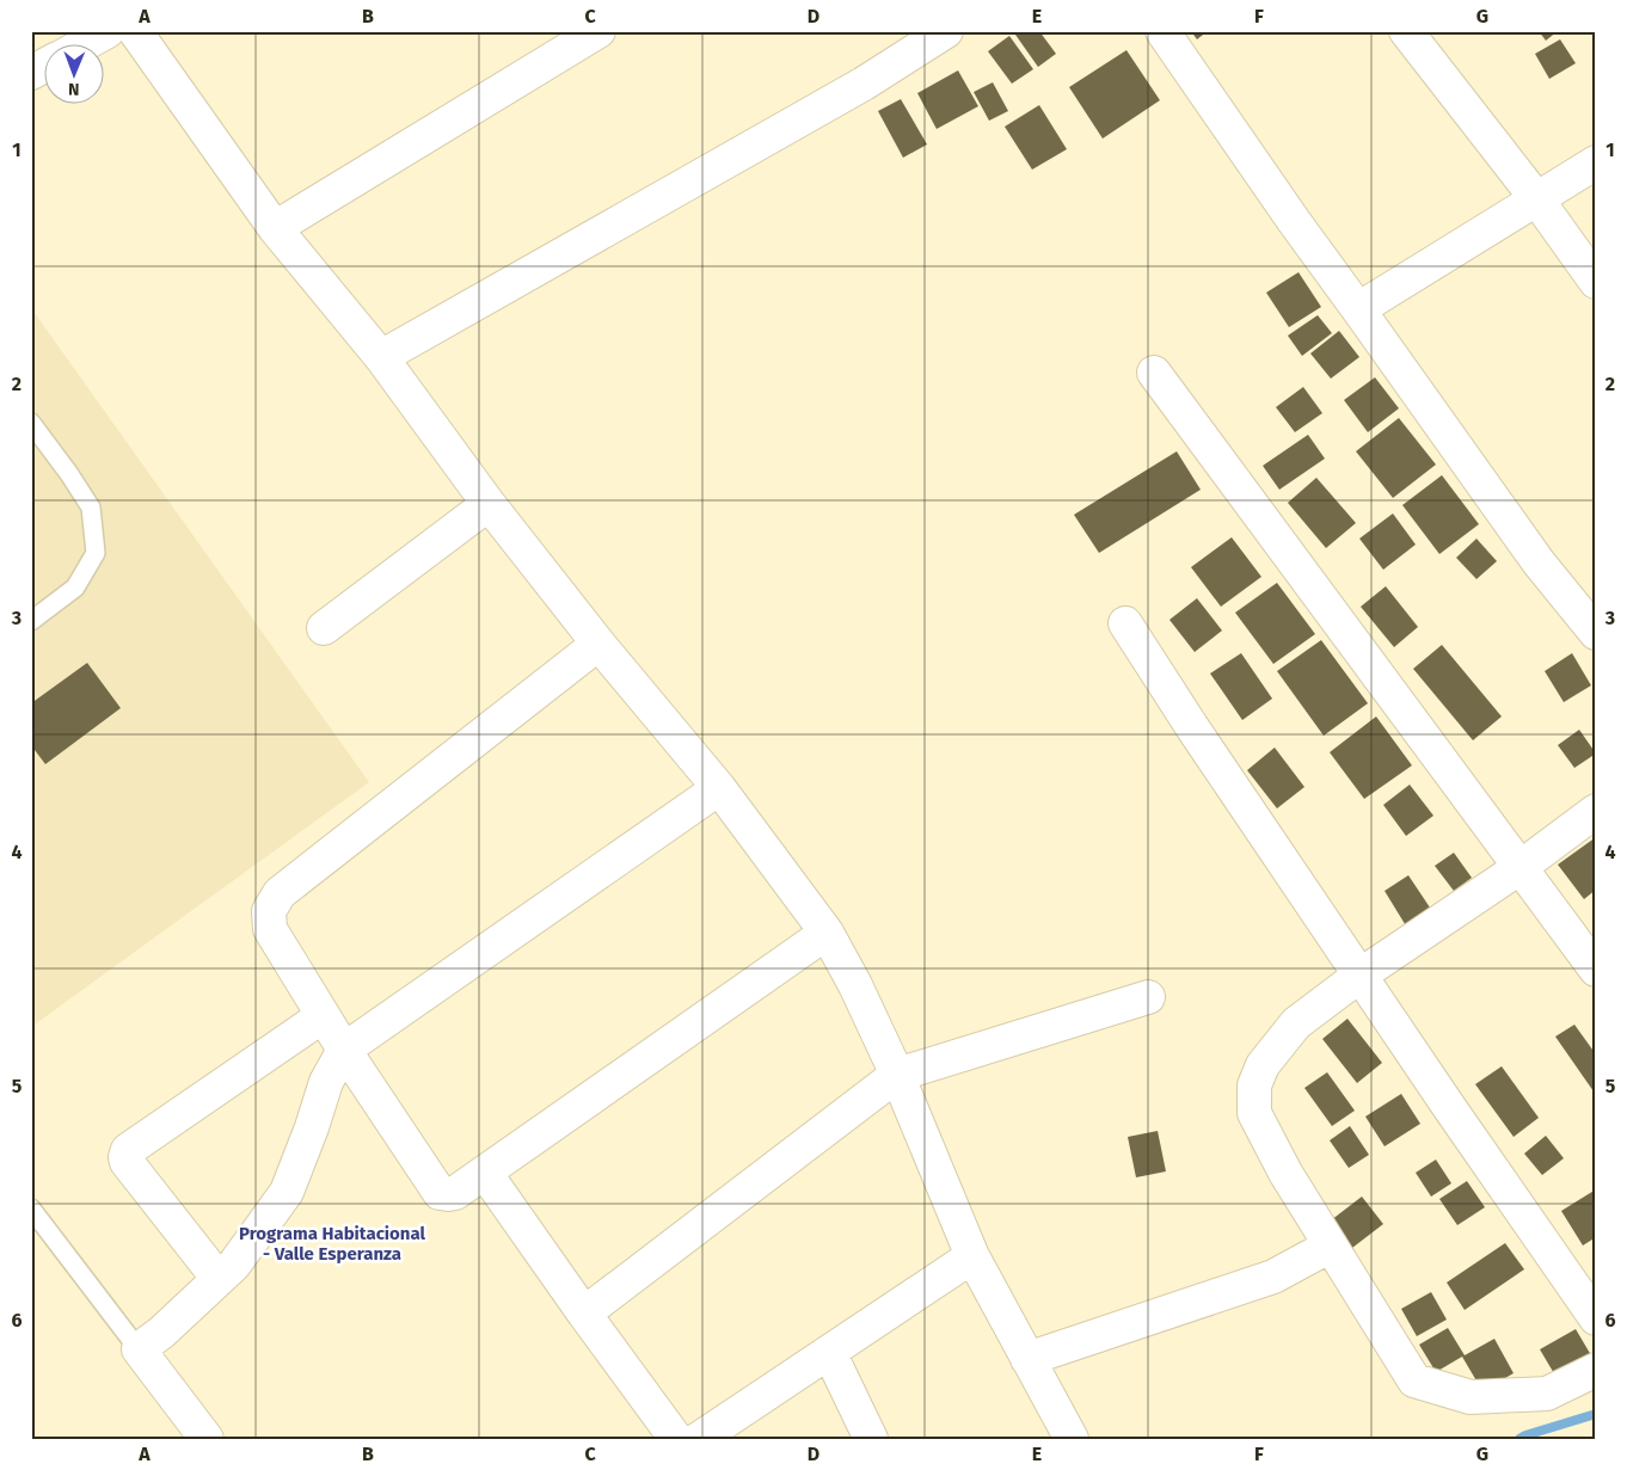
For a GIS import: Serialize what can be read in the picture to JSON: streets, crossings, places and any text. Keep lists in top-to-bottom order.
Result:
{
  "districts": ["Programa Habitacional - Valle Esperanza"],
  "north": "bottom",
  "grid": {
    "columns": [
      "A",
      "B",
      "C",
      "D",
      "E",
      "F",
      "G"
    ],
    "rows": [
      "1",
      "2",
      "3",
      "4",
      "5",
      "6"
    ]
  }
}
